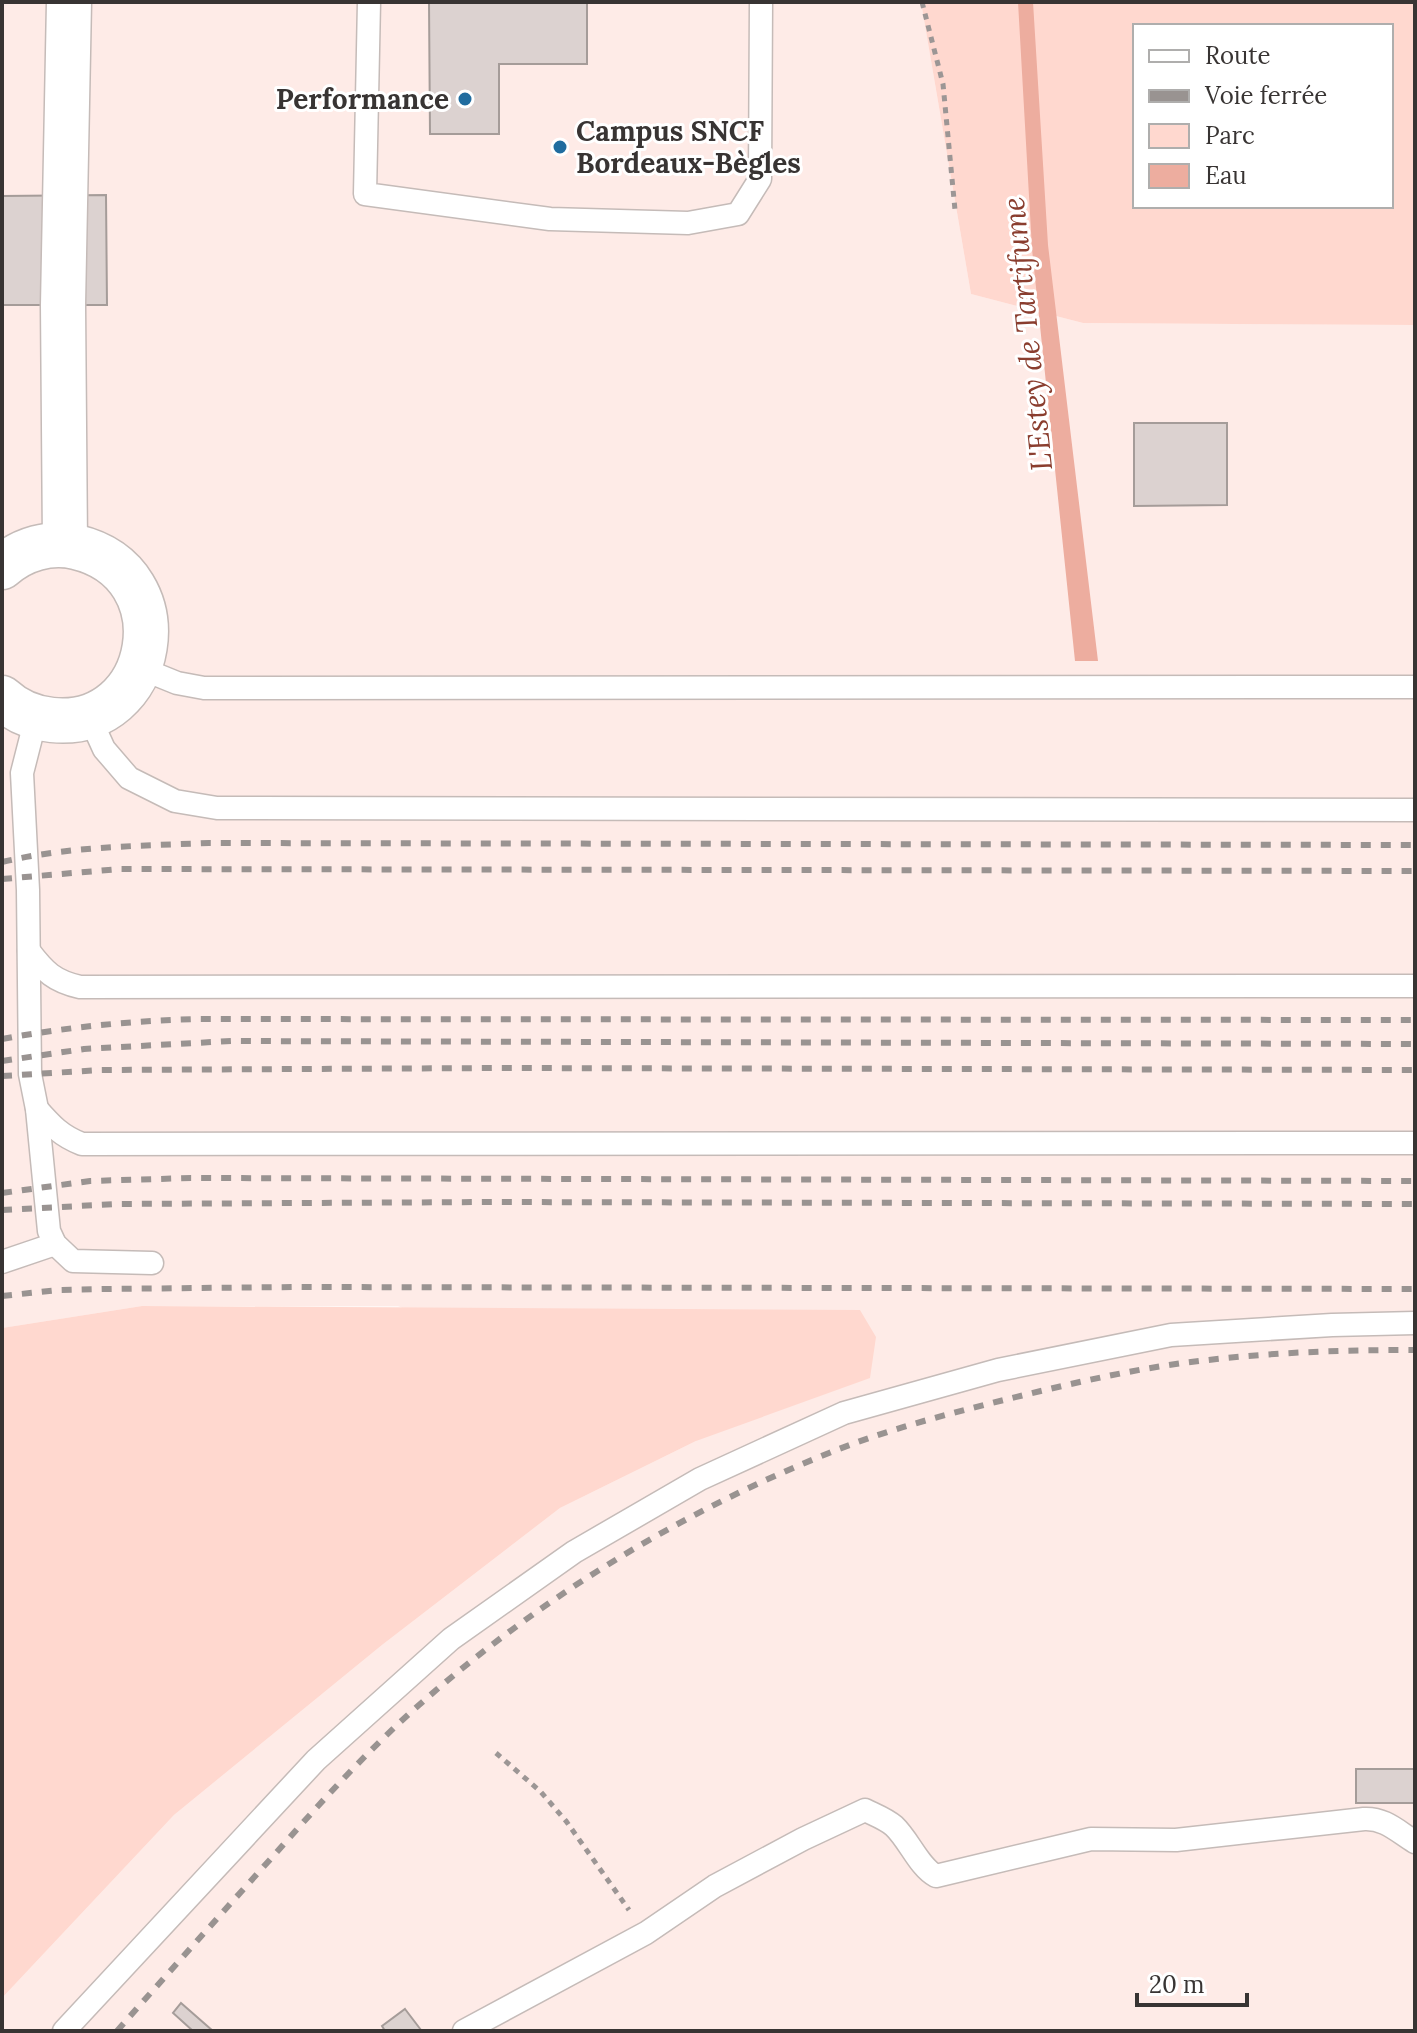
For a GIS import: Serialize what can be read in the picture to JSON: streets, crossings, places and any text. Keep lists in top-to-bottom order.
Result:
{
  "water": ["L'Estey de Tartifume"],
  "places": ["Performance", "Campus SNCF Bordeaux-Bègles"],
  "legend": [
    "Route",
    "Voie ferrée",
    "Parc",
    "Eau"
  ],
  "scale_bar": "20 m"
}
